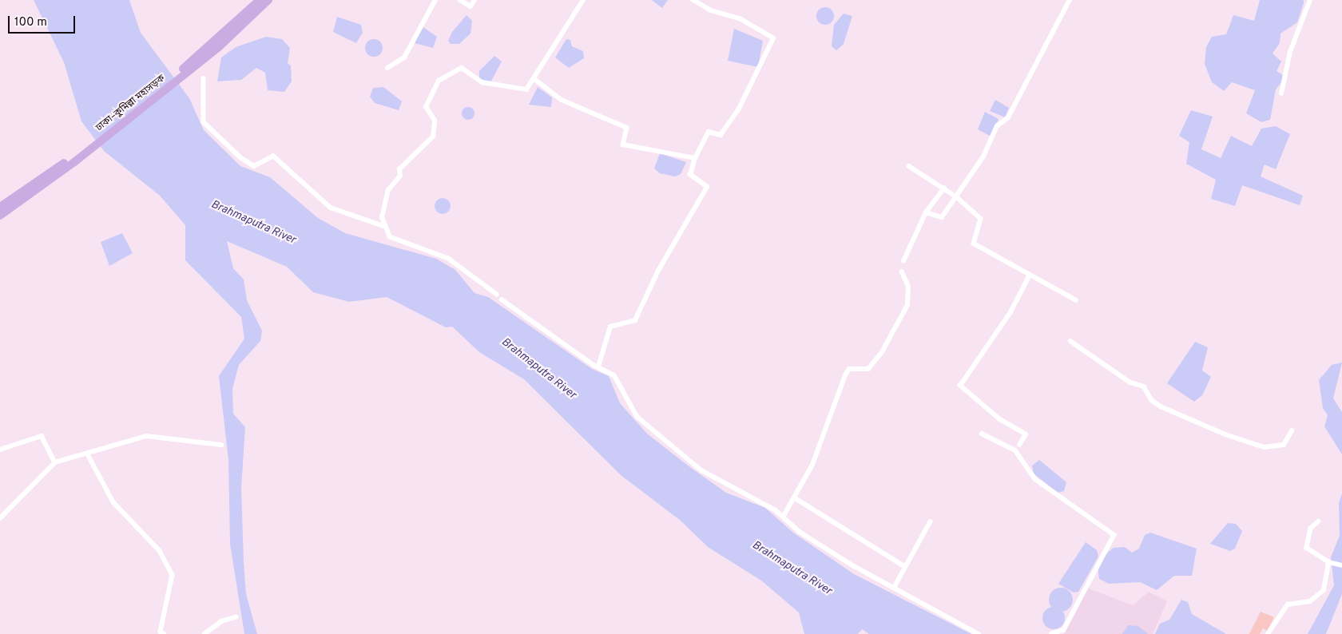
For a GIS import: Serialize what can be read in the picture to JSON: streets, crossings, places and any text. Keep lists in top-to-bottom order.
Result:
{
  "streets": {
    "highway": ["ঢাকা–কুমিল্লা মহাসড়ক"]
  },
  "water": ["Brahmaputra River"],
  "scale_bar": "100 m"
}
